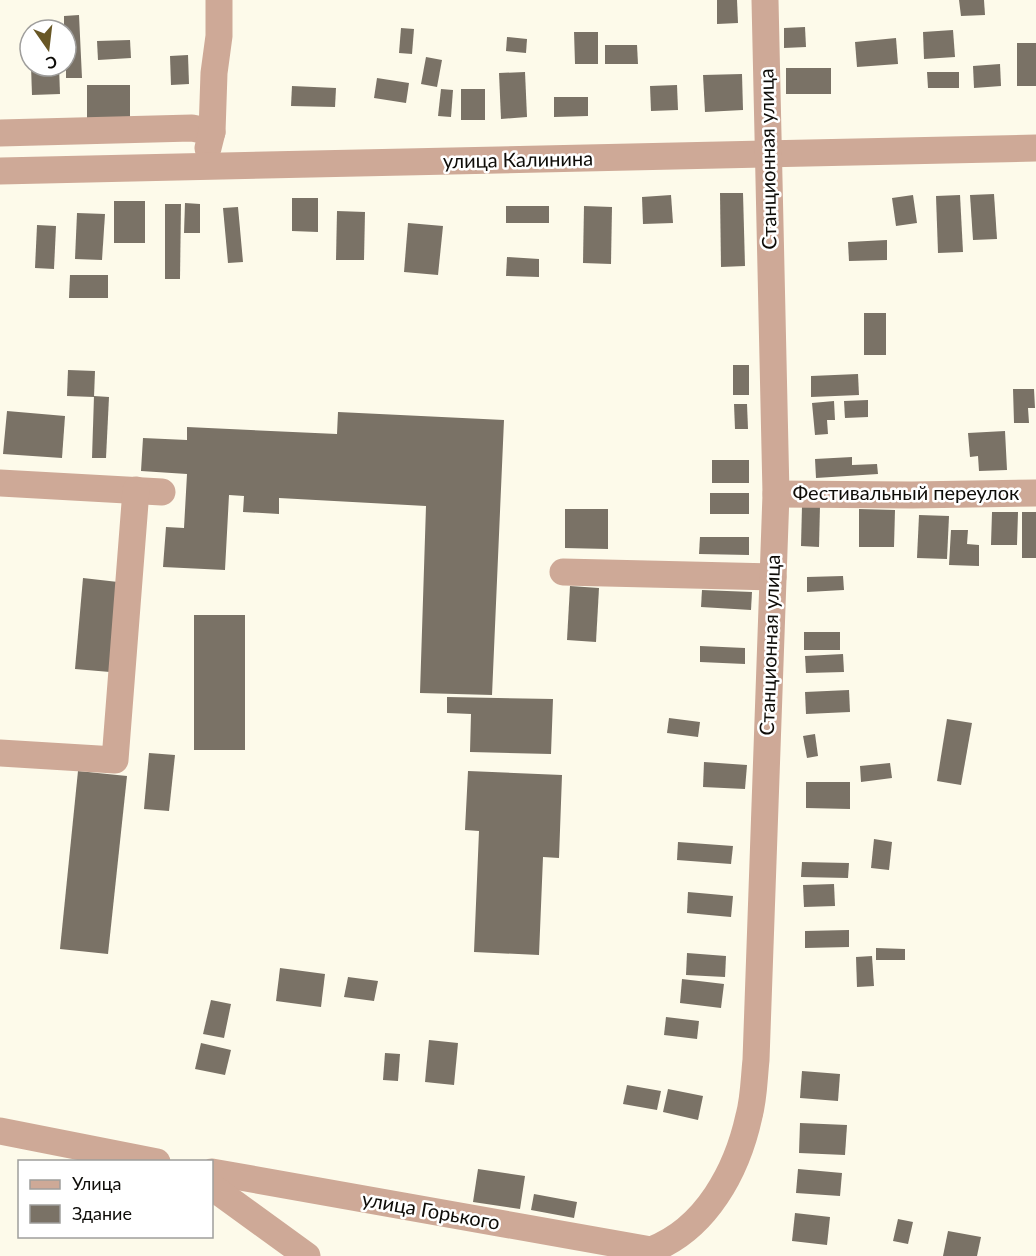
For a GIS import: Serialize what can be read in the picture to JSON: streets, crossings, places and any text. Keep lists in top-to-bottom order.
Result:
{
  "streets": {
    "street": [
      "Станционная улица",
      "улица Калинина",
      "Фестивальный переулок",
      "улица Горького"
    ]
  },
  "crossings": [
    ["Станционная улица", "улица Калинина"],
    ["Станционная улица", "Фестивальный переулок"],
    ["Станционная улица", "улица Горького"]
  ],
  "legend": ["Улица", "Здание"],
  "north": "bottom"
}
